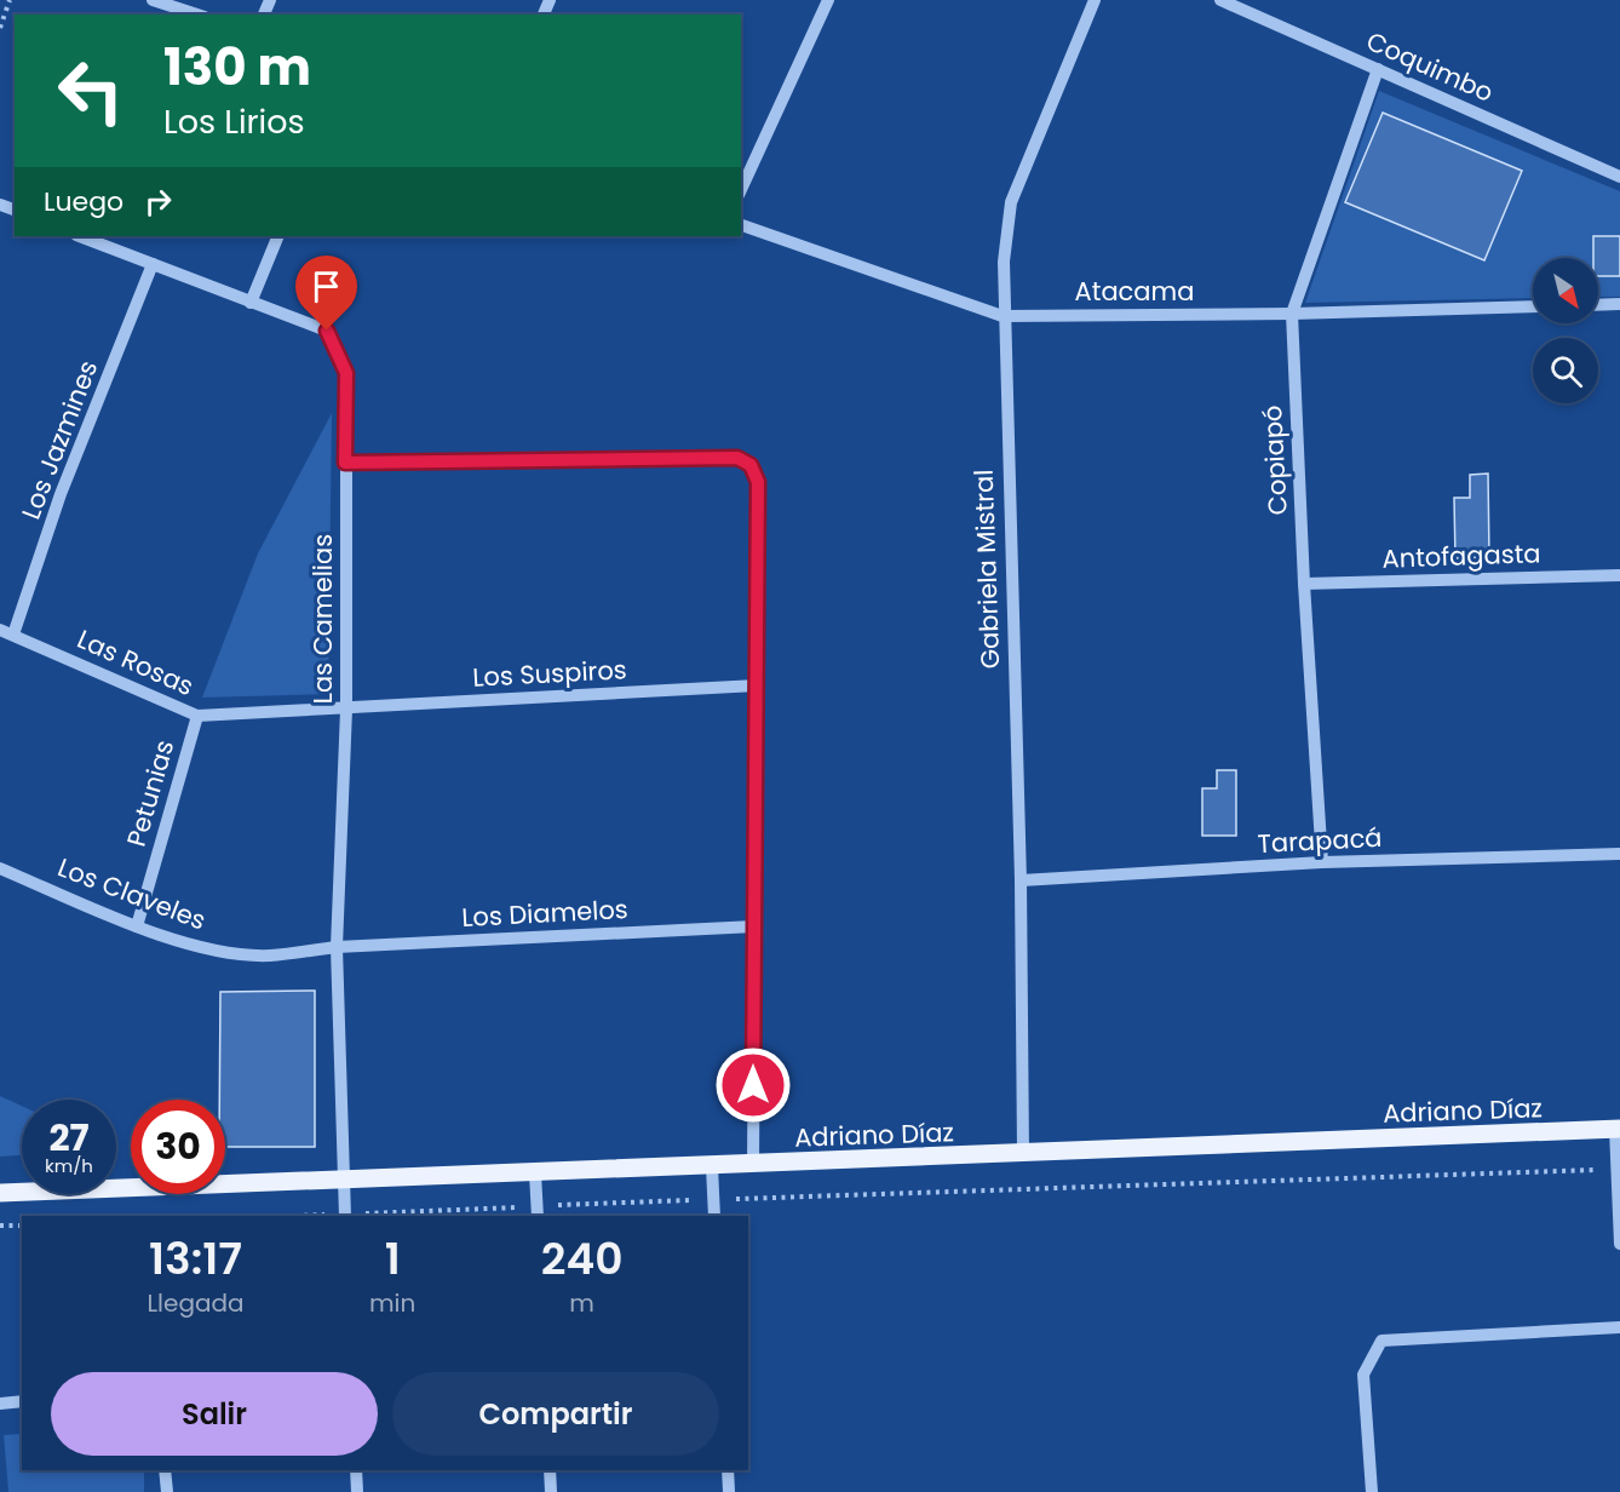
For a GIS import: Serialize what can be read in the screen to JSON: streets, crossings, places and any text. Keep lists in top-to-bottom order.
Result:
{
  "streets": {
    "main road": ["Adriano Díaz"],
    "street": [
      "Coquimbo",
      "Atacama",
      "Los Jazmines",
      "Copiapó",
      "Antofagasta",
      "Gabriela Mistral",
      "Las Camelias",
      "Las Rosas",
      "Los Suspiros",
      "Petunias",
      "Tarapacá",
      "Los Claveles",
      "Los Diamelos"
    ]
  },
  "crossings": [
    ["Coquimbo", "Copiapó"],
    ["Atacama", "Copiapó"],
    ["Atacama", "Gabriela Mistral"],
    ["Los Jazmines", "Las Camelias"],
    ["Los Jazmines", "Las Rosas"],
    ["Copiapó", "Antofagasta"],
    ["Copiapó", "Tarapacá"],
    ["Gabriela Mistral", "Tarapacá"],
    ["Gabriela Mistral", "Adriano Díaz"],
    ["Las Camelias", "Las Rosas"],
    ["Las Camelias", "Los Suspiros"],
    ["Las Camelias", "Los Claveles"],
    ["Las Camelias", "Los Diamelos"],
    ["Las Camelias", "Adriano Díaz"],
    ["Las Rosas", "Los Suspiros"],
    ["Las Rosas", "Petunias"],
    ["Petunias", "Los Claveles"],
    ["Los Claveles", "Los Diamelos"]
  ],
  "north": "bottom right",
  "page": {
    "turn": ["130 m", "Los Lirios"],
    "then": "Luego",
    "speed": "27 km/h",
    "limit": "30",
    "eta": [
      "13:17",
      "Llegada",
      "1",
      "min",
      "240",
      "m"
    ],
    "buttons": ["Salir", "Compartir"]
  }
}
